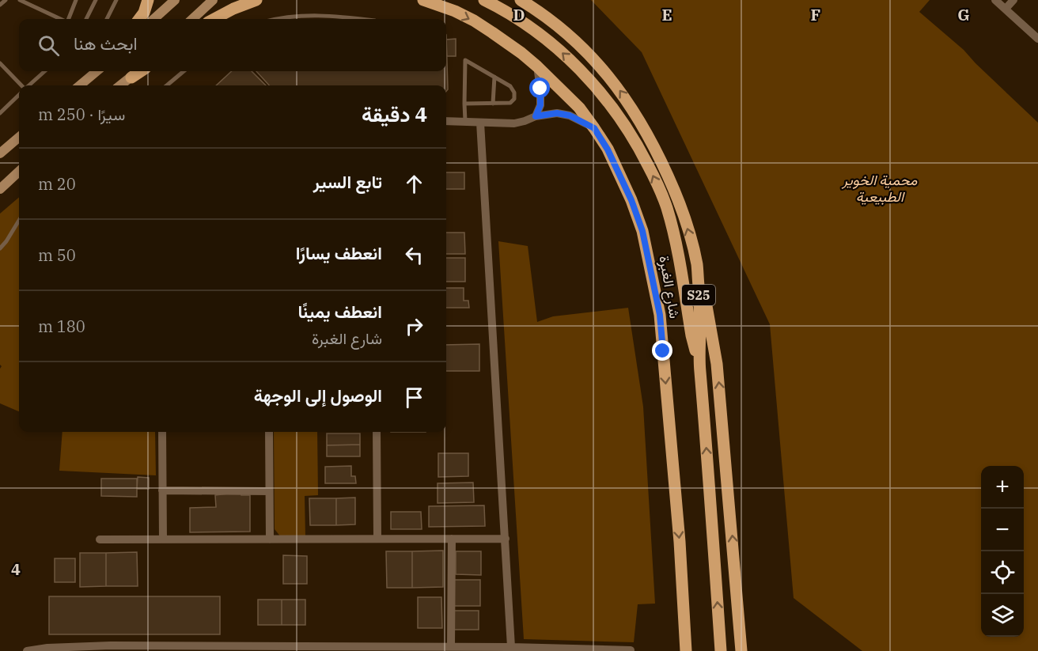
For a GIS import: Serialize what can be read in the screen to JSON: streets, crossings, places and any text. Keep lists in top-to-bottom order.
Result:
{
  "streets": {
    "main road": ["شارع الغبرة", "S25"]
  },
  "parks": ["محمية الخوير الطبيعية"],
  "page": {
    "search": "ابحث هنا",
    "heading": ["4 دقيقة", "سيرًا · 250 m"],
    "list": [
      ["تابع السير", "20 m"],
      ["انعطف يسارًا", "50 m"],
      ["انعطف يمينًا", "شارع الغبرة", "180 m"],
      "الوصول إلى الوجهة"
    ],
    "map_buttons": ["+", "−"]
  },
  "grid": {
    "columns": [
      "D",
      "E",
      "F",
      "G"
    ],
    "rows": ["4"]
  }
}
